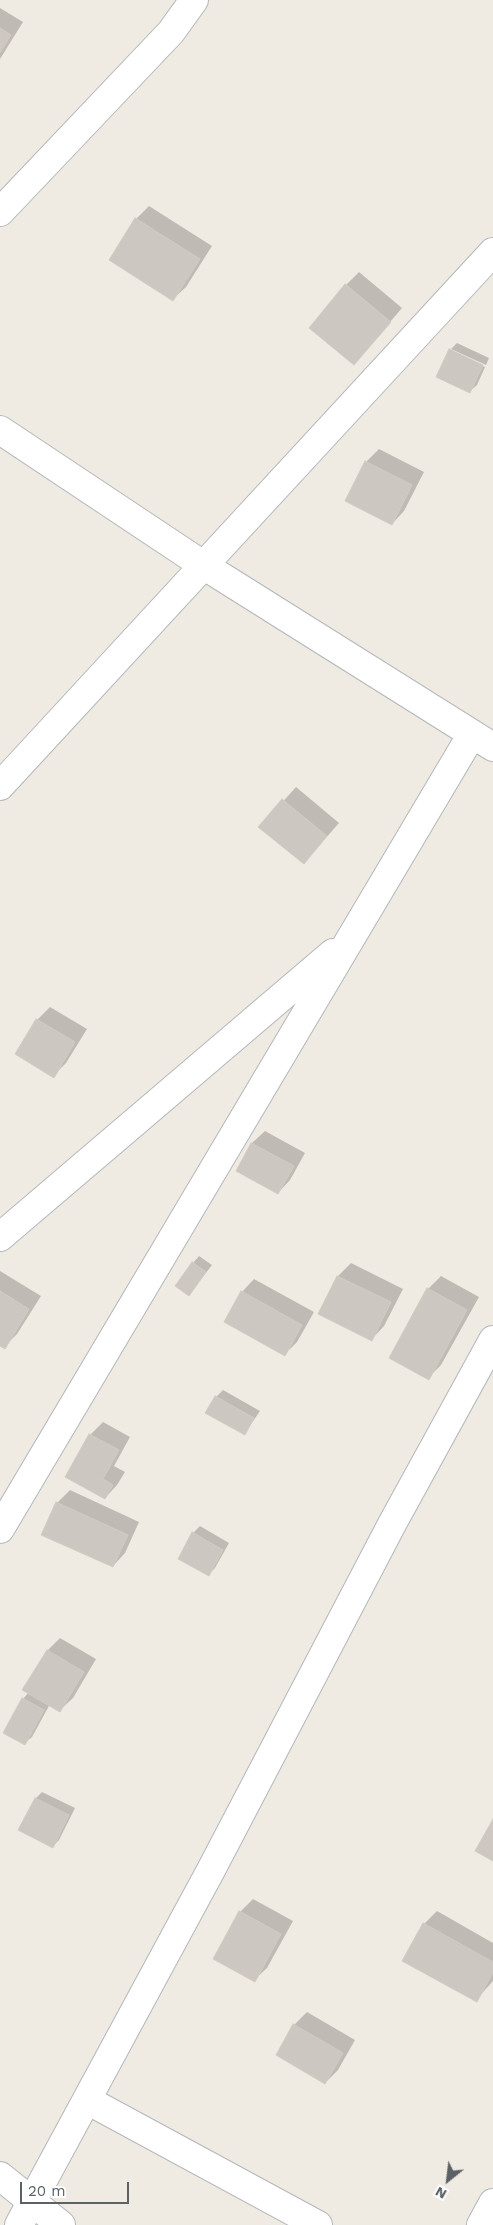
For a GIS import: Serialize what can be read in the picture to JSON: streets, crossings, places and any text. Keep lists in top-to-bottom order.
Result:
{
  "scale_bar": "20 m",
  "north": "bottom left"
}
